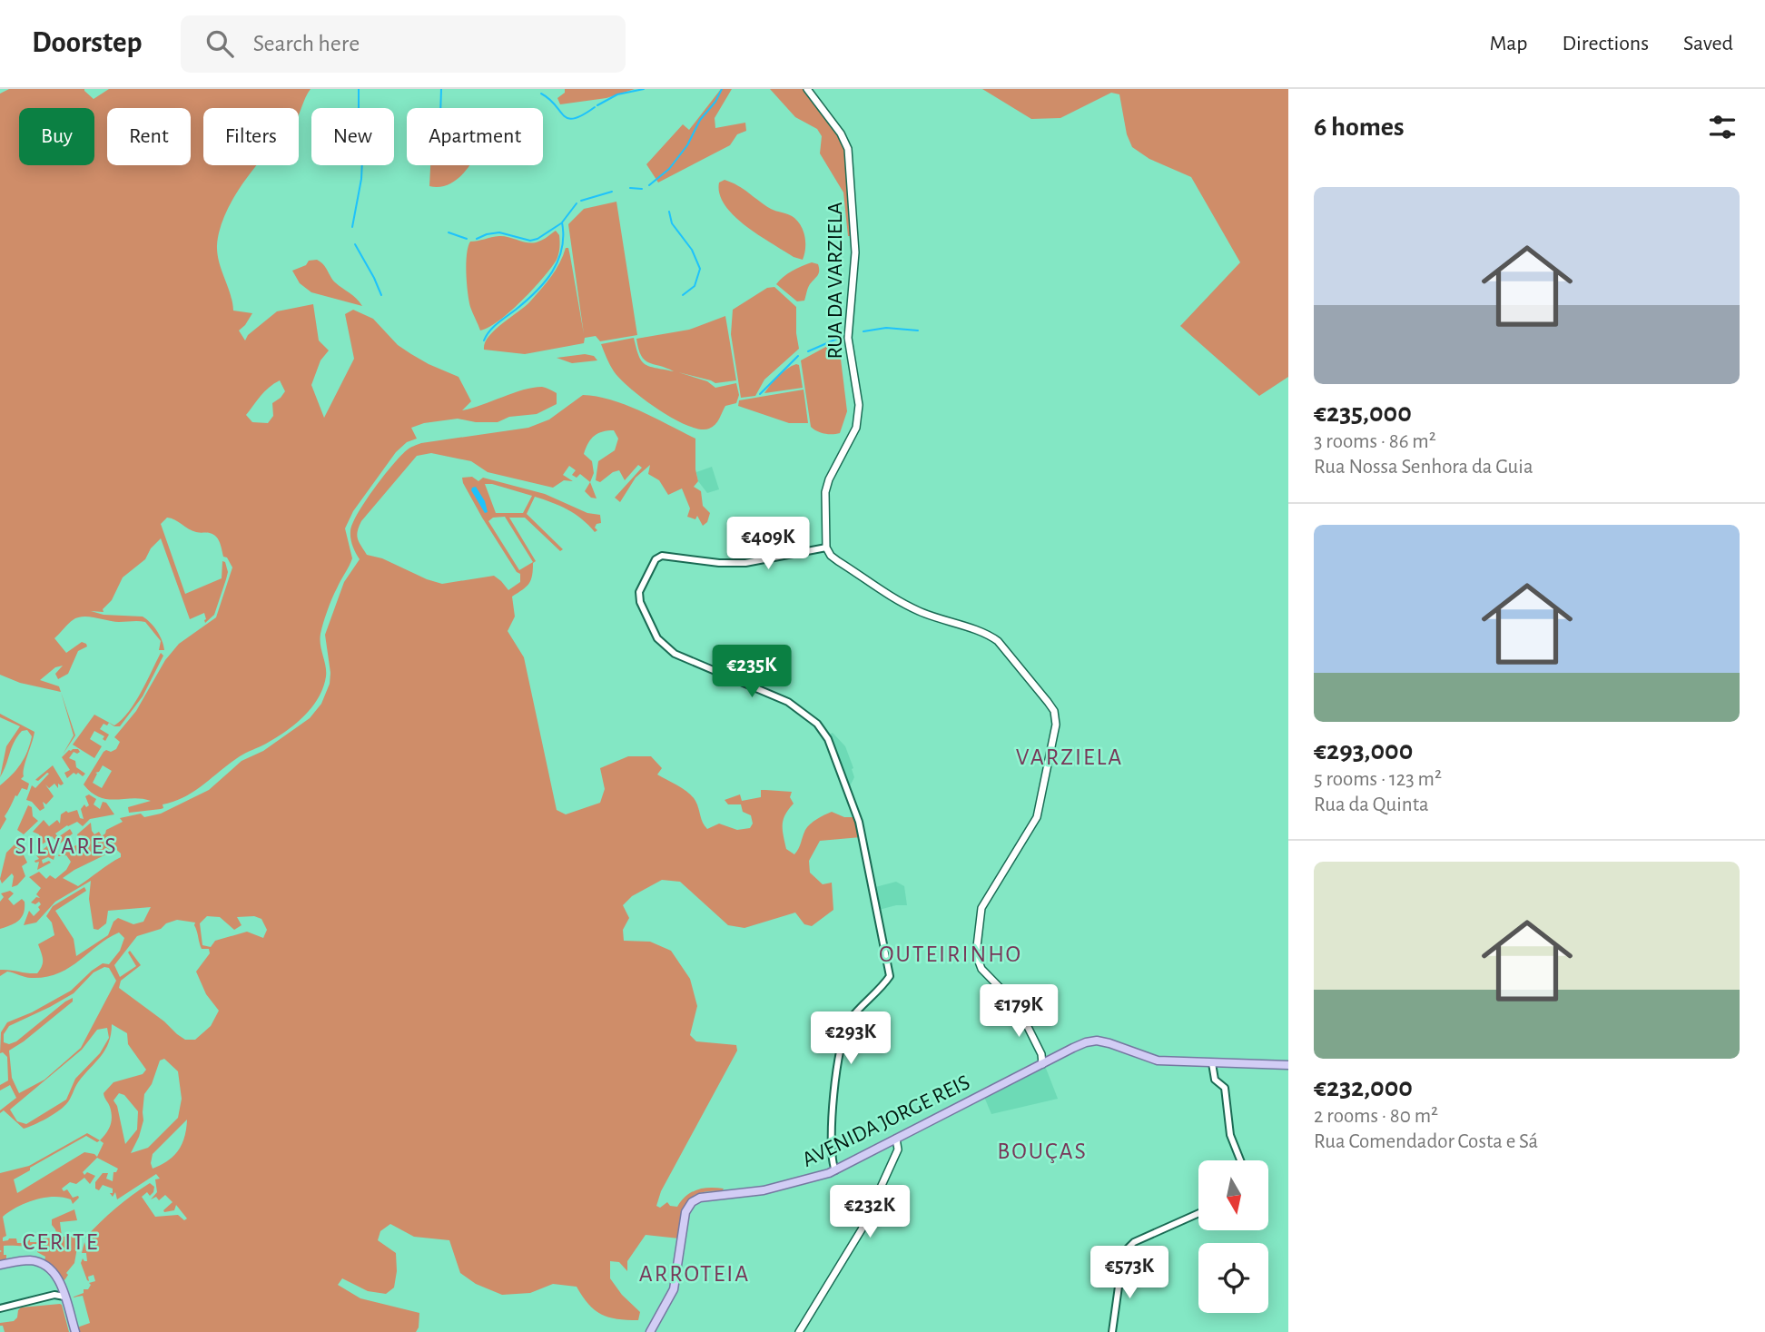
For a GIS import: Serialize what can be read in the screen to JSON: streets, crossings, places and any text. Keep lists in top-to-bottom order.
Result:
{
  "streets": {
    "main road": ["RUA DA VARZIELA", "AVENIDA JORGE REIS"]
  },
  "districts": [
    "VARZIELA",
    "SILVARES",
    "OUTEIRINHO",
    "BOUÇAS",
    "CERITE",
    "ARROTEIA"
  ],
  "north": "bottom",
  "page": {
    "header": "Doorstep",
    "search": "Search here",
    "nav": ["Map", "Directions", "Saved"],
    "heading": "6 homes",
    "chip": [
      "Buy",
      "Rent",
      "Filters",
      "New",
      "Apartment"
    ],
    "list": [
      {
        "name": "€235,000",
        "note": "3 rooms · 86 m² · Rua Nossa Senhora da Guia"
      },
      {
        "name": "€293,000",
        "note": "5 rooms · 123 m² · Rua da Quinta"
      },
      {
        "name": "€232,000",
        "note": "2 rooms · 80 m² · Rua Comendador Costa e Sá"
      }
    ],
    "price": [
      "€409K",
      "€235K",
      "€179K",
      "€293K",
      "€232K",
      "€573K"
    ]
  }
}
